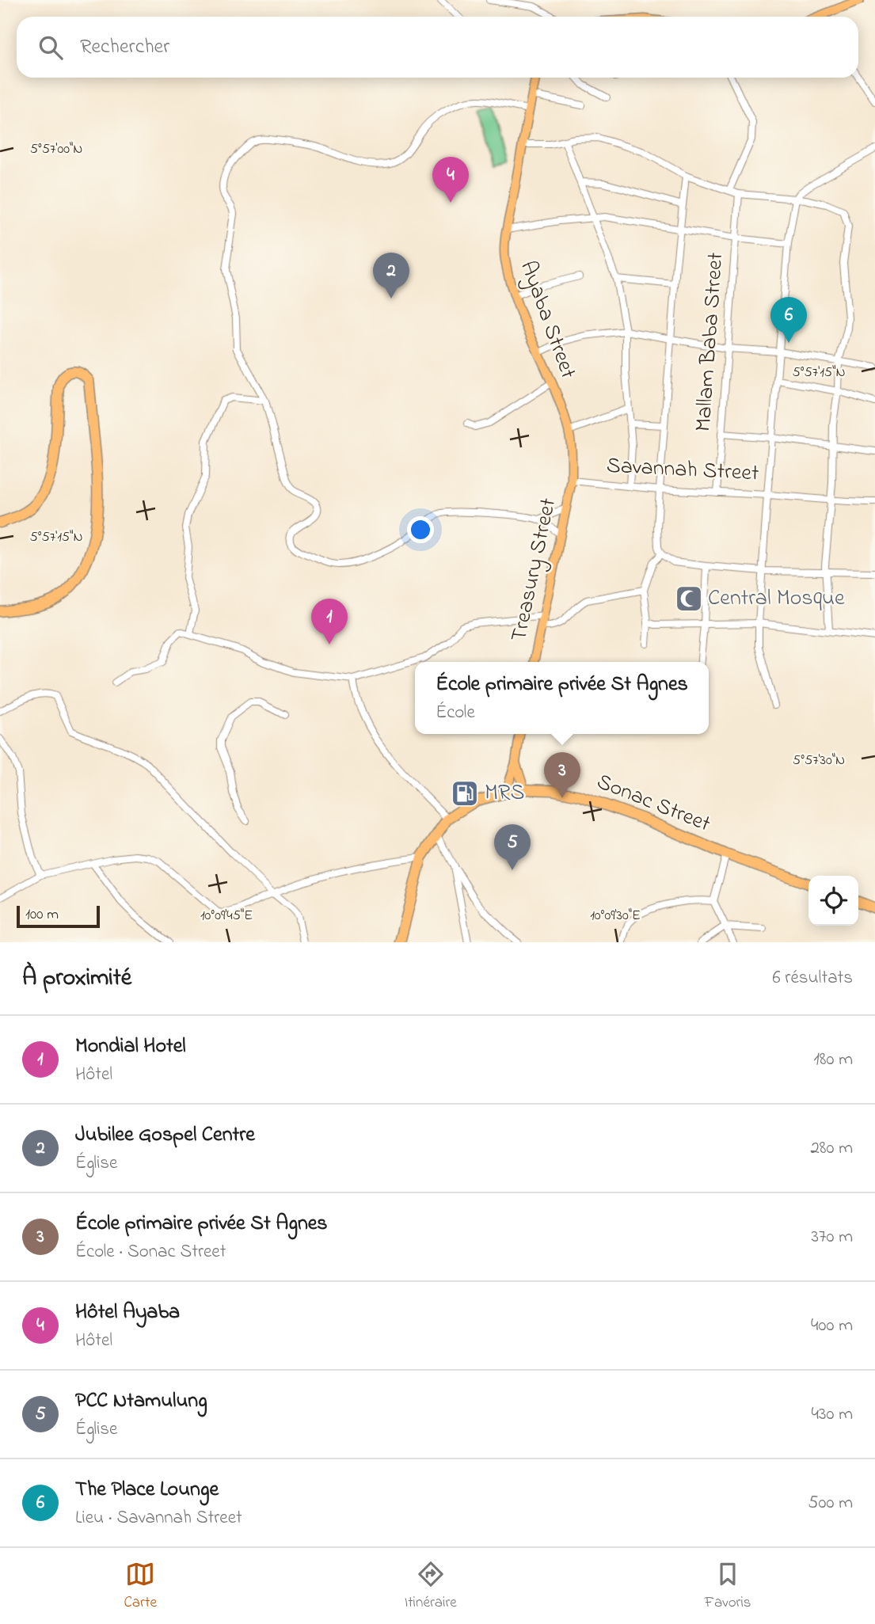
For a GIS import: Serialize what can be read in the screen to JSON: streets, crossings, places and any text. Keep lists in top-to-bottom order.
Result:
{
  "streets": {
    "highway": ["Sonac Street"],
    "main road": ["Ayaba Street", "Treasury Street"],
    "street": ["Mallam Baba Street", "Savannah Street"]
  },
  "crossings": [
    ["Ayaba Street", "Savannah Street"],
    ["Ayaba Street", "Treasury Street"],
    ["Mallam Baba Street", "Savannah Street"],
    ["Savannah Street", "Treasury Street"]
  ],
  "places": {
    "mosque": ["Central Mosque"],
    "fuel station": ["MRS"]
  },
  "scale_bar": "100 m",
  "page": {
    "search": "Rechercher",
    "pins": [
      "4",
      "2",
      "6",
      "1",
      "3",
      "5"
    ],
    "popup": ["École primaire privée St Agnes", "École"],
    "scale": "100 m",
    "heading": ["À proximité", "6 résultats"],
    "list": [
      {
        "mark": "1",
        "name": "Mondial Hotel",
        "note": "Hôtel",
        "value": "180 m"
      },
      {
        "mark": "2",
        "name": "Jubilee Gospel Centre",
        "note": "Église",
        "value": "280 m"
      },
      {
        "mark": "3",
        "name": "École primaire privée St Agnes",
        "note": "École · Sonac Street",
        "value": "370 m"
      },
      {
        "mark": "4",
        "name": "Hôtel Ayaba",
        "note": "Hôtel",
        "value": "400 m"
      },
      {
        "mark": "5",
        "name": "PCC Ntamulung",
        "note": "Église",
        "value": "430 m"
      },
      {
        "mark": "6",
        "name": "The Place Lounge",
        "note": "Lieu · Savannah Street",
        "value": "500 m"
      }
    ],
    "nav": ["Carte", "Itinéraire", "Favoris"]
  },
  "coordinates": [
    "5°57'00\"N",
    "5°57'15\"N",
    "5°57'30\"N",
    "10°09'45\"E",
    "10°09'30\"E"
  ]
}
